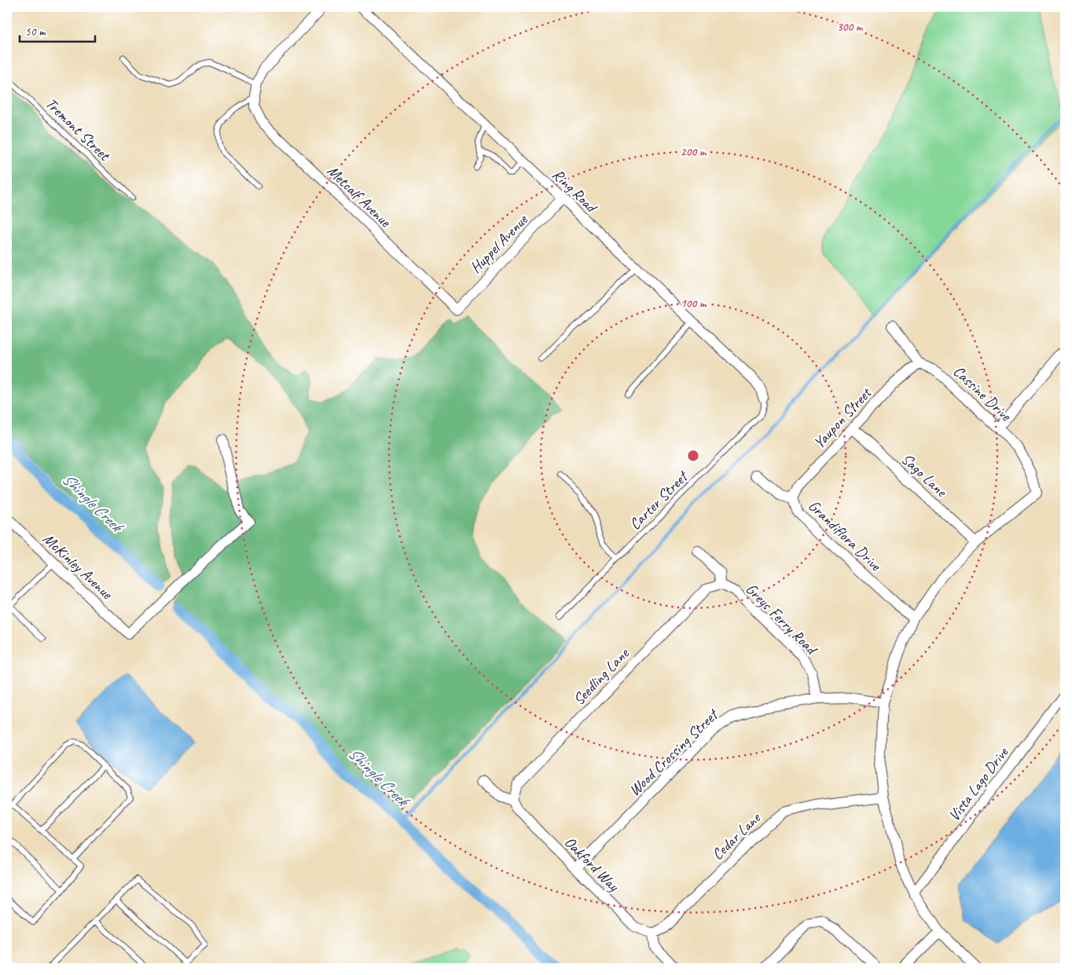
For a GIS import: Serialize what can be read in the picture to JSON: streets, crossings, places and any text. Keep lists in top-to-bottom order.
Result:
{
  "streets": {
    "street": [
      "Ring Road",
      "Metcalf Avenue",
      "Huppel Avenue",
      "Cassine Drive",
      "Yaupon Street",
      "Sago Lane",
      "Grandiflora Drive",
      "McKinley Avenue",
      "Greys Ferry Road",
      "Seedling Lane",
      "Wood Crossing Street",
      "Vista Lago Drive",
      "Cedar Lane",
      "Oakford Way"
    ],
    "lane": ["Tremont Street", "Carter Street"]
  },
  "crossings": [
    ["Ring Road", "Huppel Avenue"],
    ["Ring Road", "Carter Street"],
    ["Metcalf Avenue", "Huppel Avenue"],
    ["Cassine Drive", "Yaupon Street"],
    ["Cassine Drive", "Sago Lane"],
    ["Yaupon Street", "Sago Lane"],
    ["Yaupon Street", "Grandiflora Drive"],
    ["Greys Ferry Road", "Seedling Lane"],
    ["Greys Ferry Road", "Wood Crossing Street"],
    ["Seedling Lane", "Oakford Way"],
    ["Wood Crossing Street", "Oakford Way"],
    ["Cedar Lane", "Oakford Way"]
  ],
  "water": ["Shingle Creek"],
  "scale_bar": "50 m",
  "rings": ["300 m", "200 m", "100 m"]
}
